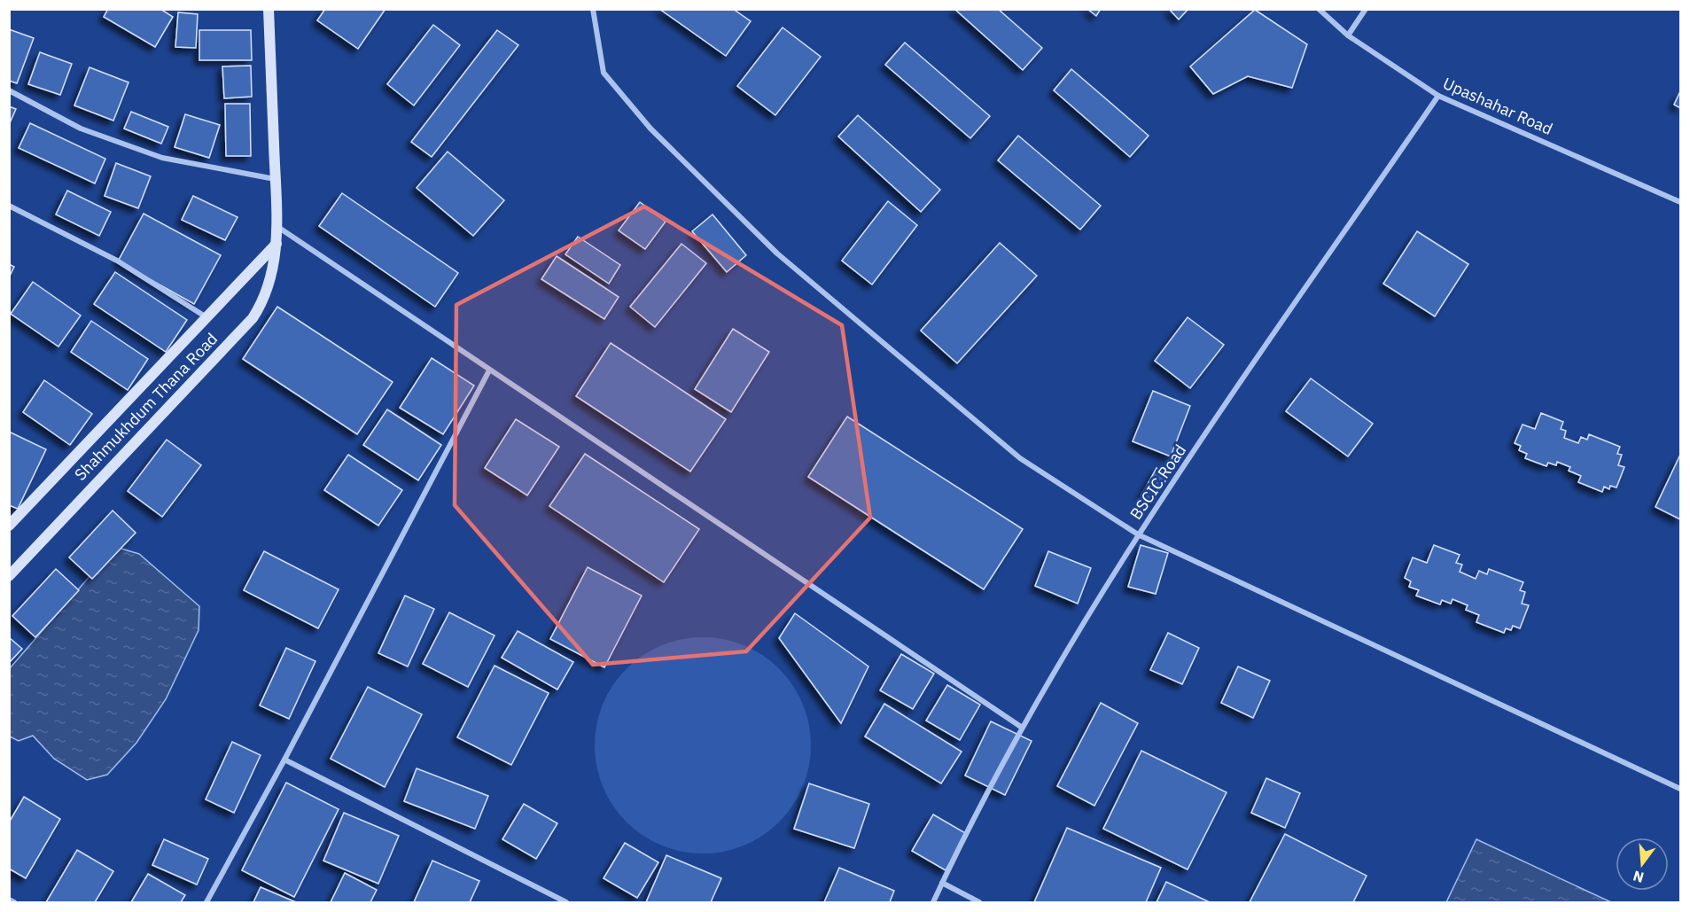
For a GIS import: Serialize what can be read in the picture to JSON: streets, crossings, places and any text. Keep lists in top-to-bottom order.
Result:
{
  "streets": {
    "main road": ["Shahmukhdum Thana Road"],
    "street": ["Upashahar Road", "BSCIC Road"]
  },
  "crossings": [
    ["Upashahar Road", "BSCIC Road"]
  ],
  "north": "bottom"
}
